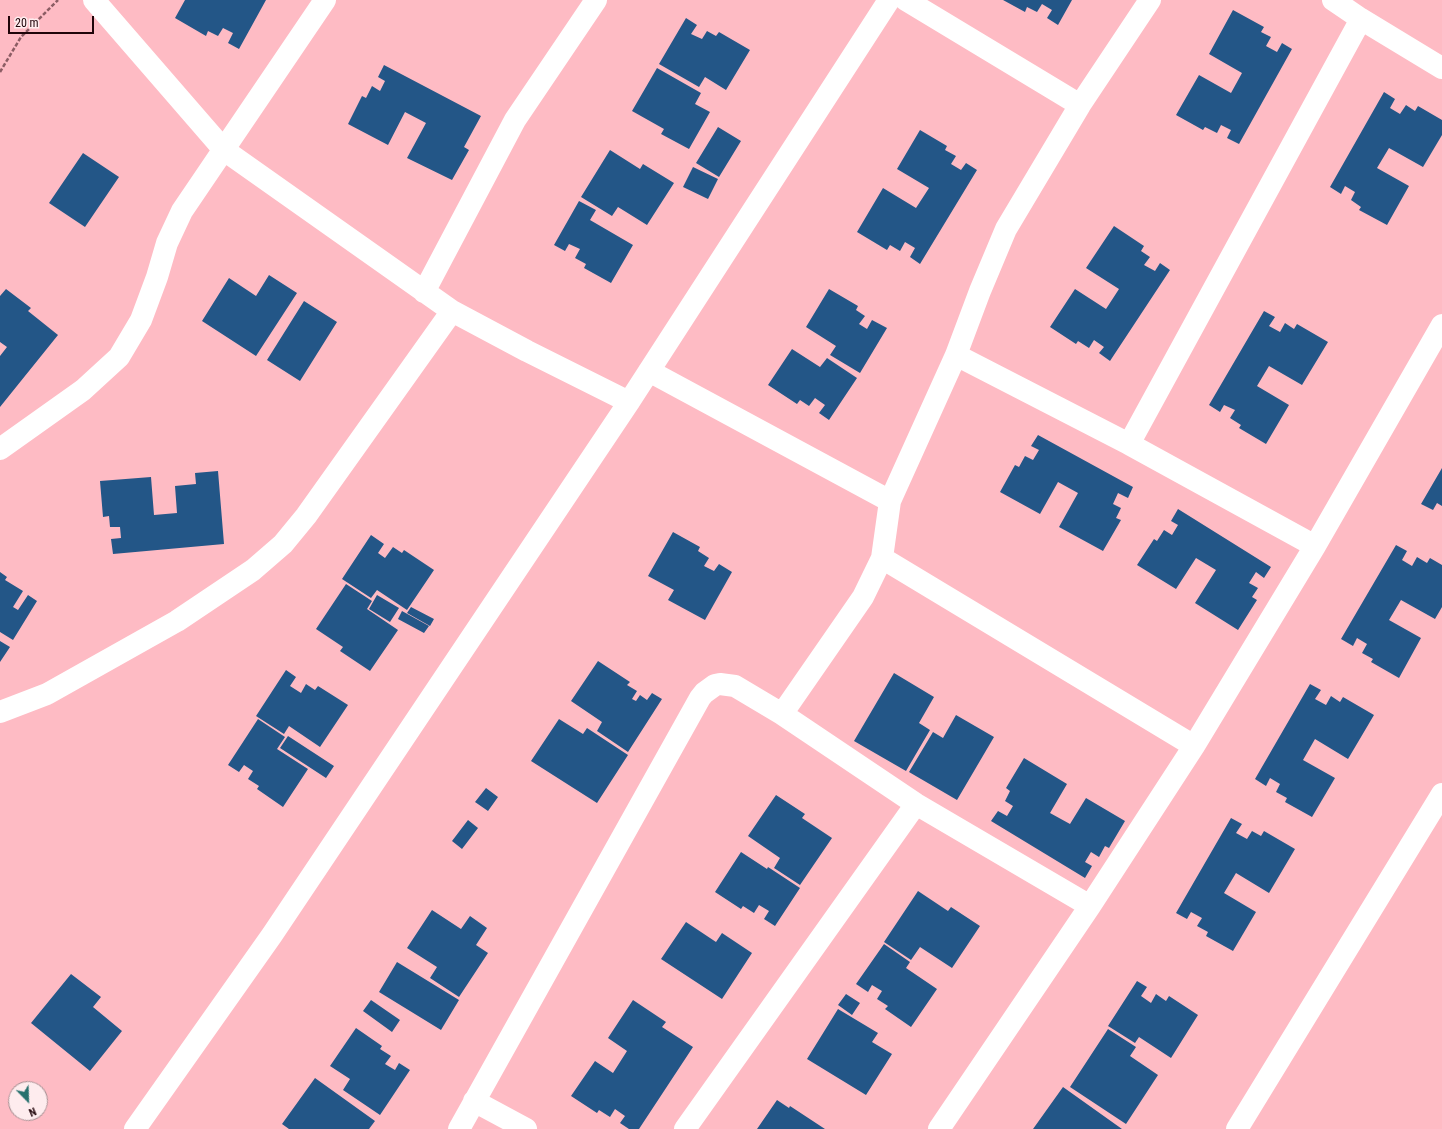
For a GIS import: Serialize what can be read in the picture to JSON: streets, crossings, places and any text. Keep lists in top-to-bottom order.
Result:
{
  "scale_bar": "20 m",
  "north": "bottom right"
}
